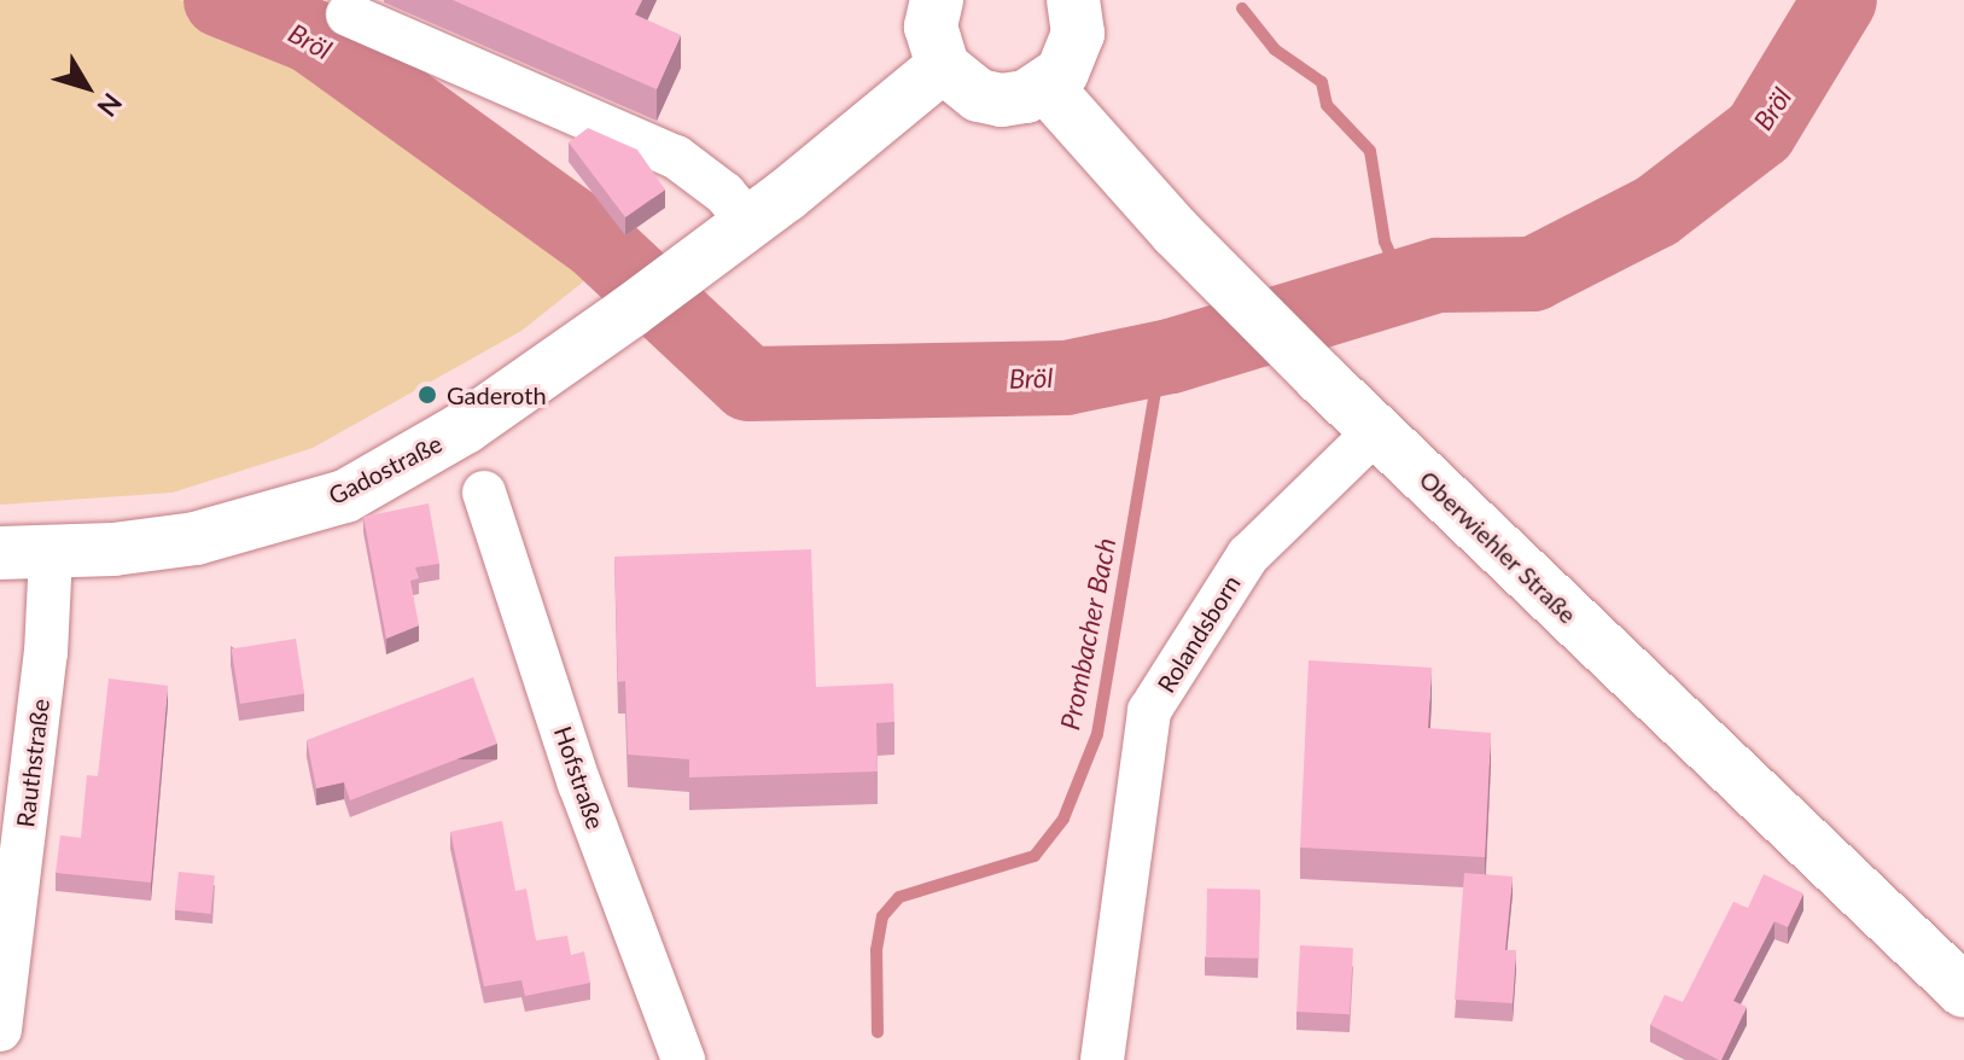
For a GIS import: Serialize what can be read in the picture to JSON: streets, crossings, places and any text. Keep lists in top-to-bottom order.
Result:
{
  "streets": {
    "main road": ["Gadostraße", "Oberwiehler Straße"],
    "street": ["Rolandsborn", "Rauthstraße", "Hofstraße"]
  },
  "crossings": [
    ["Gadostraße", "Rauthstraße"],
    ["Oberwiehler Straße", "Rolandsborn"]
  ],
  "water": ["Bröl", "Prombacher Bach"],
  "places": ["Gaderoth"],
  "north": "bottom right"
}
